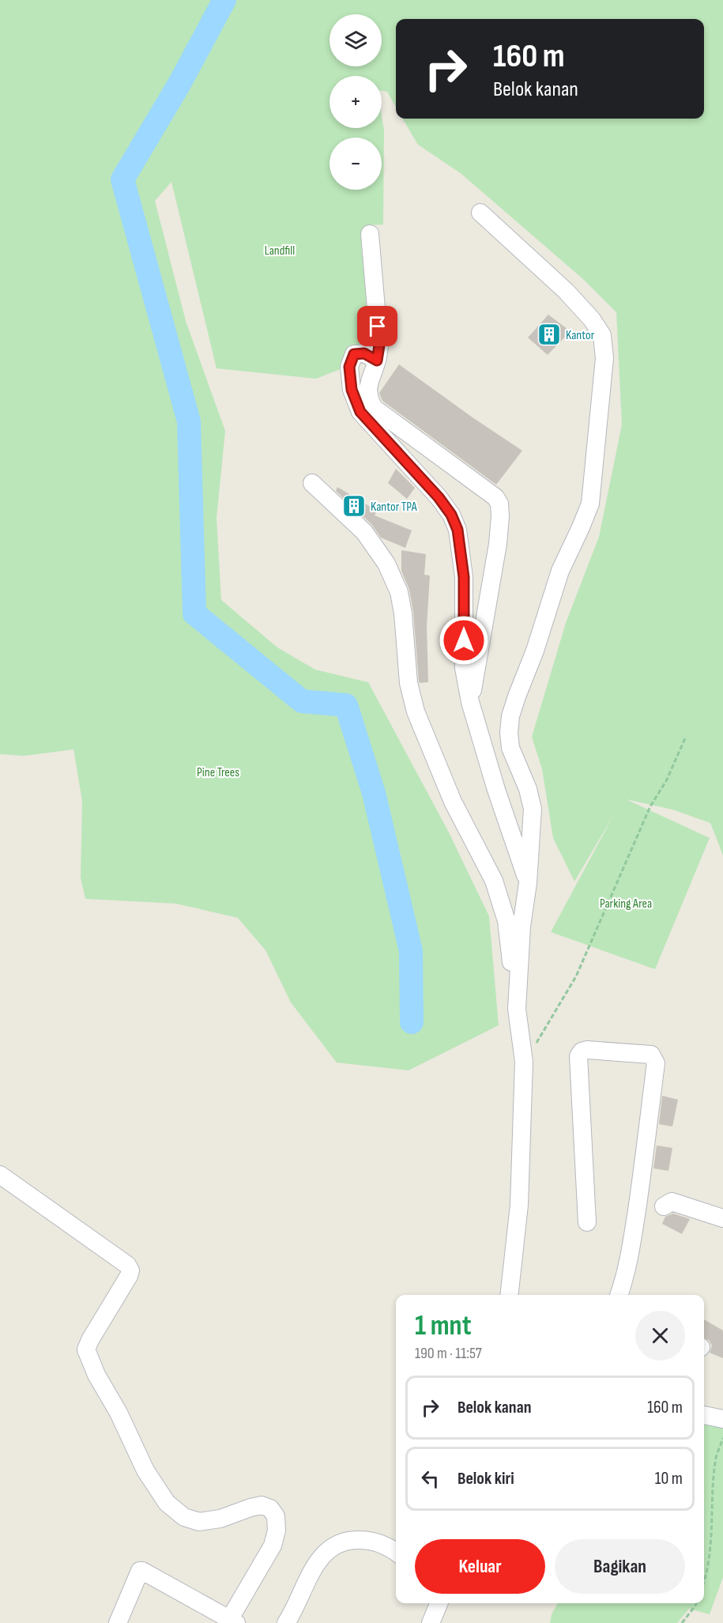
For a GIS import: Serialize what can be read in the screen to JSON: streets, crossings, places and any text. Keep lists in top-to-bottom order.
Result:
{
  "parks": ["Landfill", "Pine Trees", "Parking Area"],
  "places": {
    "building": ["Kantor", "Kantor TPA"]
  },
  "page": {
    "map_buttons": ["+", "−"],
    "turn": ["160 m", "Belok kanan"],
    "heading": ["1 mnt", "190 m · 11:57"],
    "list": [
      {
        "name": "Belok kanan",
        "value": "160 m"
      },
      {
        "name": "Belok kiri",
        "value": "10 m"
      }
    ],
    "buttons": ["Keluar", "Bagikan"]
  }
}
